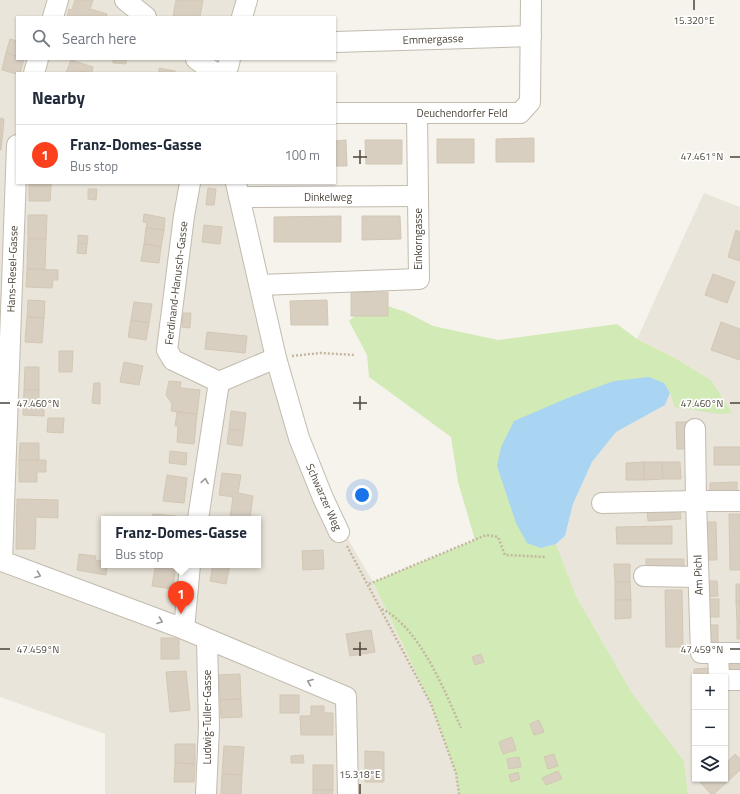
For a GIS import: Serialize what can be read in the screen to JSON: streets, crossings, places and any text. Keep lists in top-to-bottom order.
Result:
{
  "streets": {
    "street": [
      "Emmergasse",
      "Deuchendorfer Feld",
      "Dinkelweg",
      "Einkorngasse",
      "Hans-Resel-Gasse",
      "Ferdinand-Hanusch-Gasse",
      "Schwarzer Weg",
      "Am Pichl",
      "Ludwig-Tuller-Gasse"
    ]
  },
  "crossings": [
    ["Emmergasse", "Deuchendorfer Feld"],
    ["Deuchendorfer Feld", "Einkorngasse"],
    ["Dinkelweg", "Einkorngasse"],
    ["Dinkelweg", "Schwarzer Weg"],
    ["Einkorngasse", "Schwarzer Weg"]
  ],
  "one_way": ["Hans-Resel-Gasse"],
  "page": {
    "search": "Search here",
    "heading": "Nearby",
    "list": [
      {
        "mark": "1",
        "name": "Franz-Domes-Gasse",
        "note": "Bus stop",
        "value": "100 m"
      }
    ],
    "popup": ["Franz-Domes-Gasse", "Bus stop"],
    "pins": "1",
    "map_buttons": ["+", "−"]
  },
  "coordinates": [
    "15.320°E",
    "47.461°N",
    "47.460°N",
    "47.459°N",
    "15.318°E"
  ]
}
